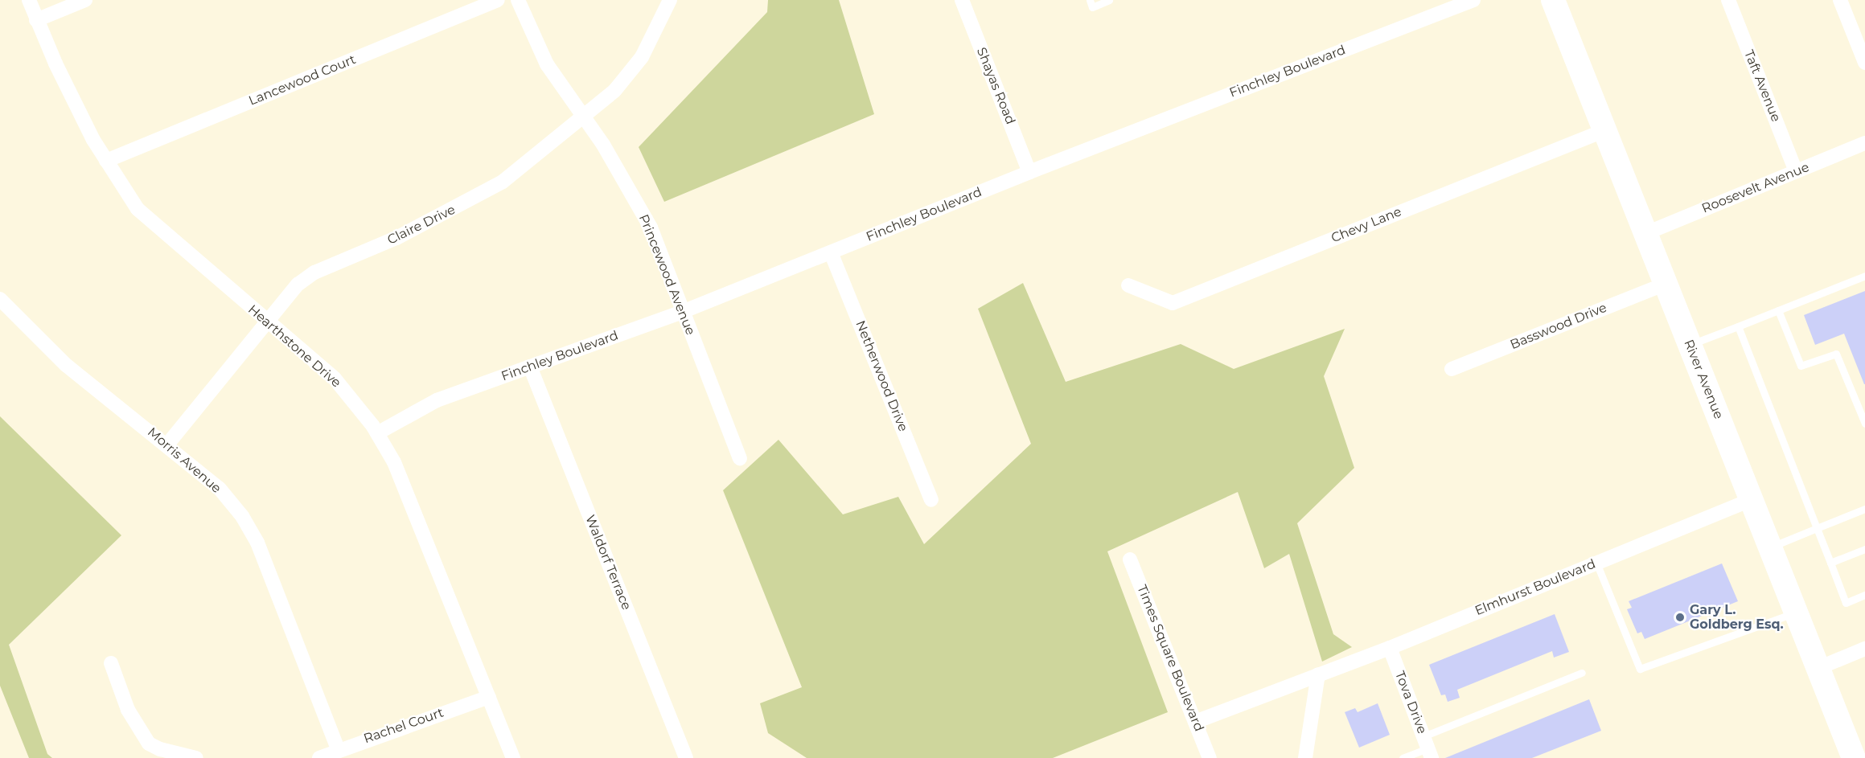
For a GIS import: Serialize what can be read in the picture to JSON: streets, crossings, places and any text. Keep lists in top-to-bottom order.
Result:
{
  "streets": {
    "highway": ["River Avenue"],
    "street": [
      "Finchley Boulevard",
      "Lancewood Court",
      "Shayas Road",
      "Taft Avenue",
      "Roosevelt Avenue",
      "Claire Drive",
      "Chevy Lane",
      "Princewood Avenue",
      "Basswood Drive",
      "Hearthstone Drive",
      "Netherwood Drive",
      "Morris Avenue",
      "Waldorf Terrace",
      "Elmhurst Boulevard",
      "Times Square Boulevard",
      "Tova Drive",
      "Rachel Court"
    ]
  },
  "crossings": [
    ["Finchley Boulevard", "Shayas Road"],
    ["Finchley Boulevard", "Princewood Avenue"],
    ["Finchley Boulevard", "Hearthstone Drive"],
    ["Finchley Boulevard", "Netherwood Drive"],
    ["Finchley Boulevard", "Waldorf Terrace"],
    ["Lancewood Court", "Hearthstone Drive"],
    ["Taft Avenue", "Roosevelt Avenue"],
    ["Roosevelt Avenue", "River Avenue"],
    ["Claire Drive", "Princewood Avenue"],
    ["Claire Drive", "Hearthstone Drive"],
    ["Claire Drive", "Morris Avenue"],
    ["Chevy Lane", "River Avenue"],
    ["Basswood Drive", "River Avenue"],
    ["Hearthstone Drive", "Rachel Court"],
    ["River Avenue", "Elmhurst Boulevard"],
    ["Morris Avenue", "Rachel Court"],
    ["Elmhurst Boulevard", "Times Square Boulevard"],
    ["Elmhurst Boulevard", "Tova Drive"]
  ],
  "places": ["Gary L. Goldberg Esq."]
}
